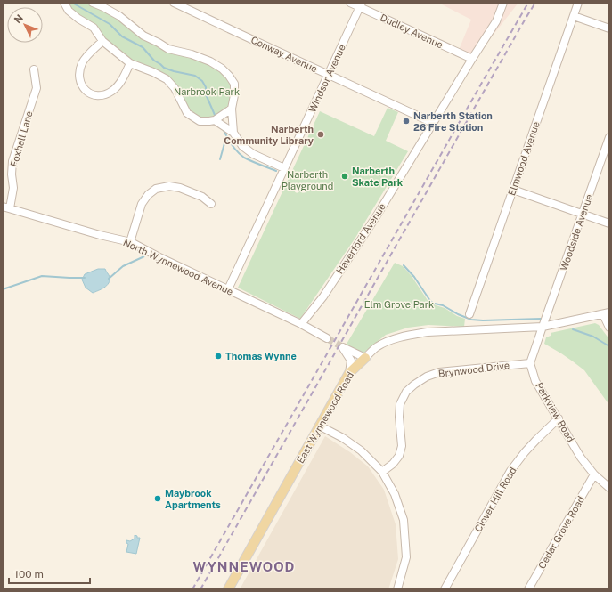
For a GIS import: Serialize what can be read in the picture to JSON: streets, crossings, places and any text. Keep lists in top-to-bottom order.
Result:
{
  "streets": {
    "main road": ["East Wynnewood Road"],
    "street": [
      "Dudley Avenue",
      "Conway Avenue",
      "Windsor Avenue",
      "Foxhall Lane",
      "Elmwood Avenue",
      "Woodside Avenue",
      "Haverford Avenue",
      "North Wynnewood Avenue",
      "Brynwood Drive",
      "Parkview Road",
      "Clover Hill Road",
      "Cedar Grove Road"
    ]
  },
  "crossings": [
    ["Dudley Avenue", "Windsor Avenue"],
    ["Dudley Avenue", "Haverford Avenue"],
    ["Conway Avenue", "Windsor Avenue"],
    ["Conway Avenue", "Haverford Avenue"],
    ["Windsor Avenue", "North Wynnewood Avenue"],
    ["Foxhall Lane", "North Wynnewood Avenue"],
    ["Woodside Avenue", "East Wynnewood Road"],
    ["Haverford Avenue", "North Wynnewood Avenue"],
    ["Brynwood Drive", "Parkview Road"],
    ["Parkview Road", "Clover Hill Road"],
    ["Parkview Road", "Cedar Grove Road"]
  ],
  "districts": ["WYNNEWOOD"],
  "parks": ["Narbrook Park", "Narberth Playground", "Elm Grove Park"],
  "places": [
    "Narberth Station 26 Fire Station",
    "Narberth Community Library",
    "Narberth Skate Park",
    "Thomas Wynne",
    "Maybrook Apartments"
  ],
  "scale_bar": "100 m",
  "north": "top left"
}
